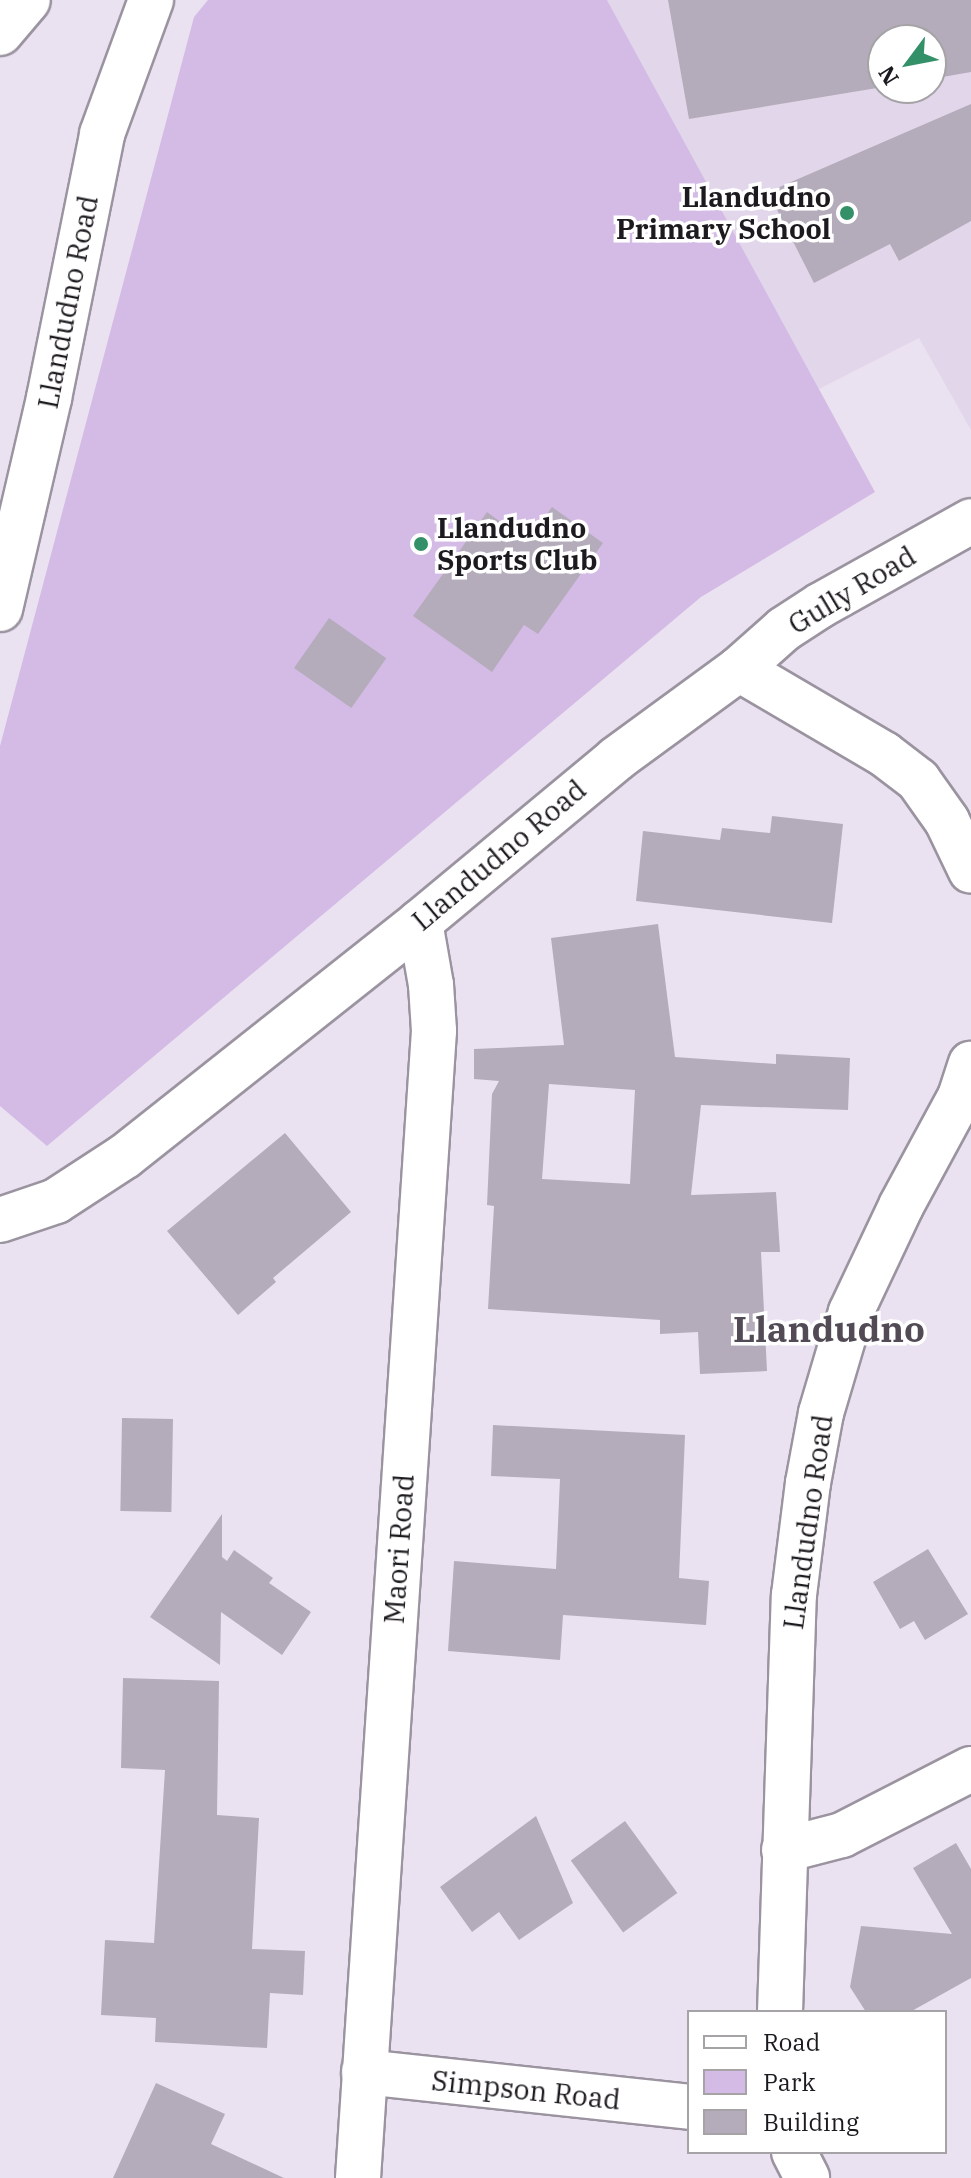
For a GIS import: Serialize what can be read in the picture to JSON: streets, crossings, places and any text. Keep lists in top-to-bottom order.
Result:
{
  "streets": {
    "street": [
      "Llandudno Road",
      "Gully Road",
      "Maori Road",
      "Simpson Road"
    ]
  },
  "crossings": [
    ["Llandudno Road", "Gully Road"],
    ["Llandudno Road", "Maori Road"],
    ["Maori Road", "Simpson Road"]
  ],
  "districts": ["Llandudno"],
  "places": ["Llandudno Primary School", "Llandudno Sports Club"],
  "legend": ["Road", "Park", "Building"],
  "north": "bottom left"
}
